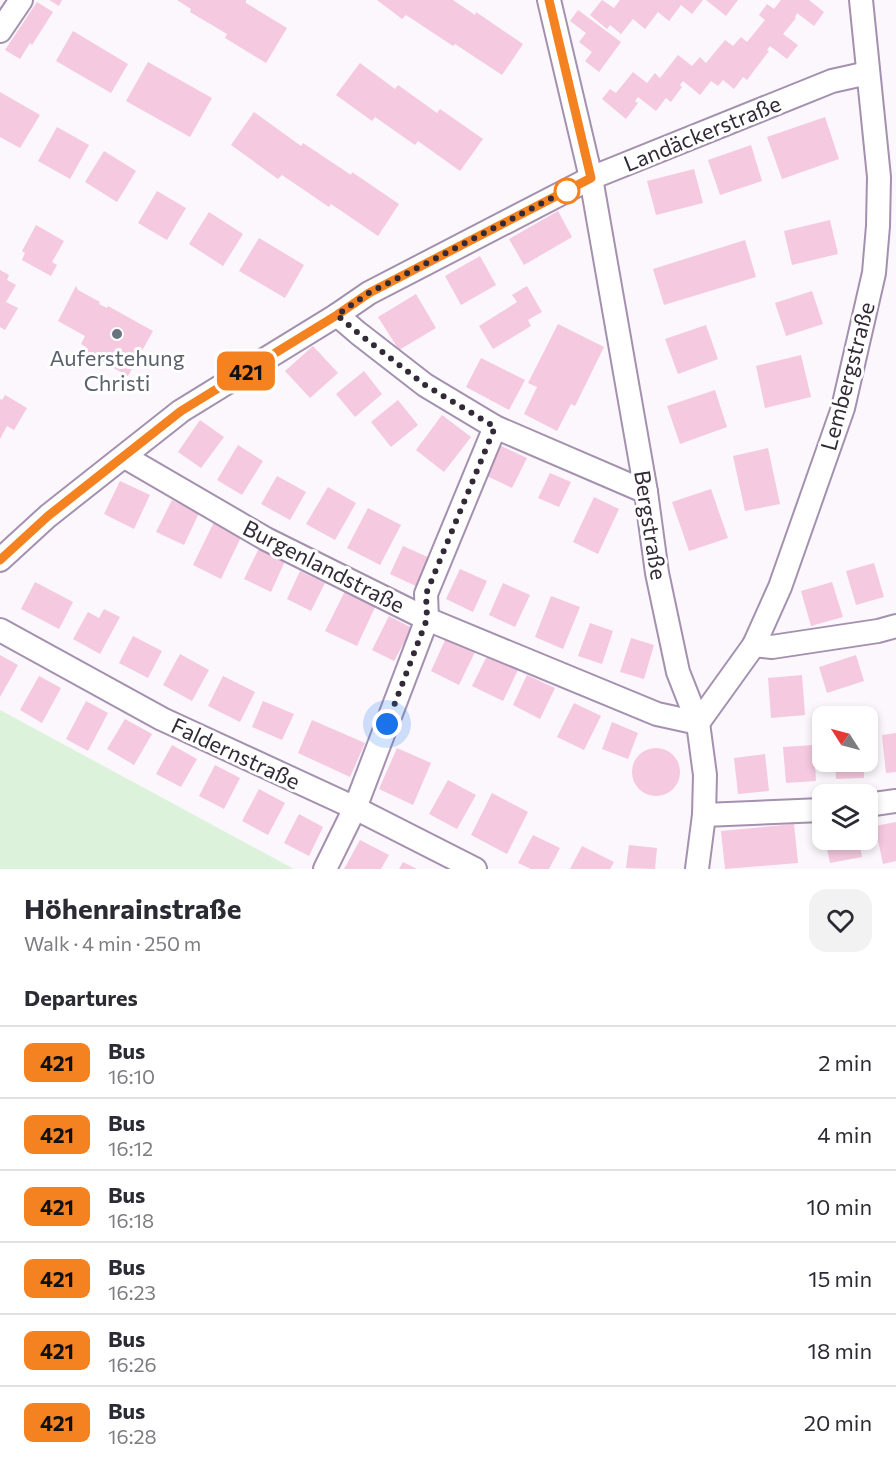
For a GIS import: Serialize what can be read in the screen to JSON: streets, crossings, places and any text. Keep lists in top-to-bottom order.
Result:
{
  "streets": {
    "street": [
      "Landäckerstraße",
      "Lembergstraße",
      "Bergstraße",
      "Burgenlandstraße",
      "Faldernstraße"
    ]
  },
  "crossings": [
    ["Landäckerstraße", "Lembergstraße"],
    ["Landäckerstraße", "Bergstraße"],
    ["Landäckerstraße", "Burgenlandstraße"],
    ["Lembergstraße", "Bergstraße"],
    ["Lembergstraße", "Burgenlandstraße"],
    ["Bergstraße", "Burgenlandstraße"]
  ],
  "places": ["Auferstehung Christi"],
  "lines": ["bus line 421"],
  "north": "top left",
  "page": {
    "on_map": "421",
    "heading": [
      ["Höhenrainstraße", "Walk · 4 min · 250 m"],
      "Departures"
    ],
    "list": [
      {
        "mark": "421",
        "name": "Bus",
        "note": "16:10",
        "value": "2 min"
      },
      {
        "mark": "421",
        "name": "Bus",
        "note": "16:12",
        "value": "4 min"
      },
      {
        "mark": "421",
        "name": "Bus",
        "note": "16:18",
        "value": "10 min"
      },
      {
        "mark": "421",
        "name": "Bus",
        "note": "16:23",
        "value": "15 min"
      },
      {
        "mark": "421",
        "name": "Bus",
        "note": "16:26",
        "value": "18 min"
      },
      {
        "mark": "421",
        "name": "Bus",
        "note": "16:28",
        "value": "20 min"
      }
    ]
  }
}
